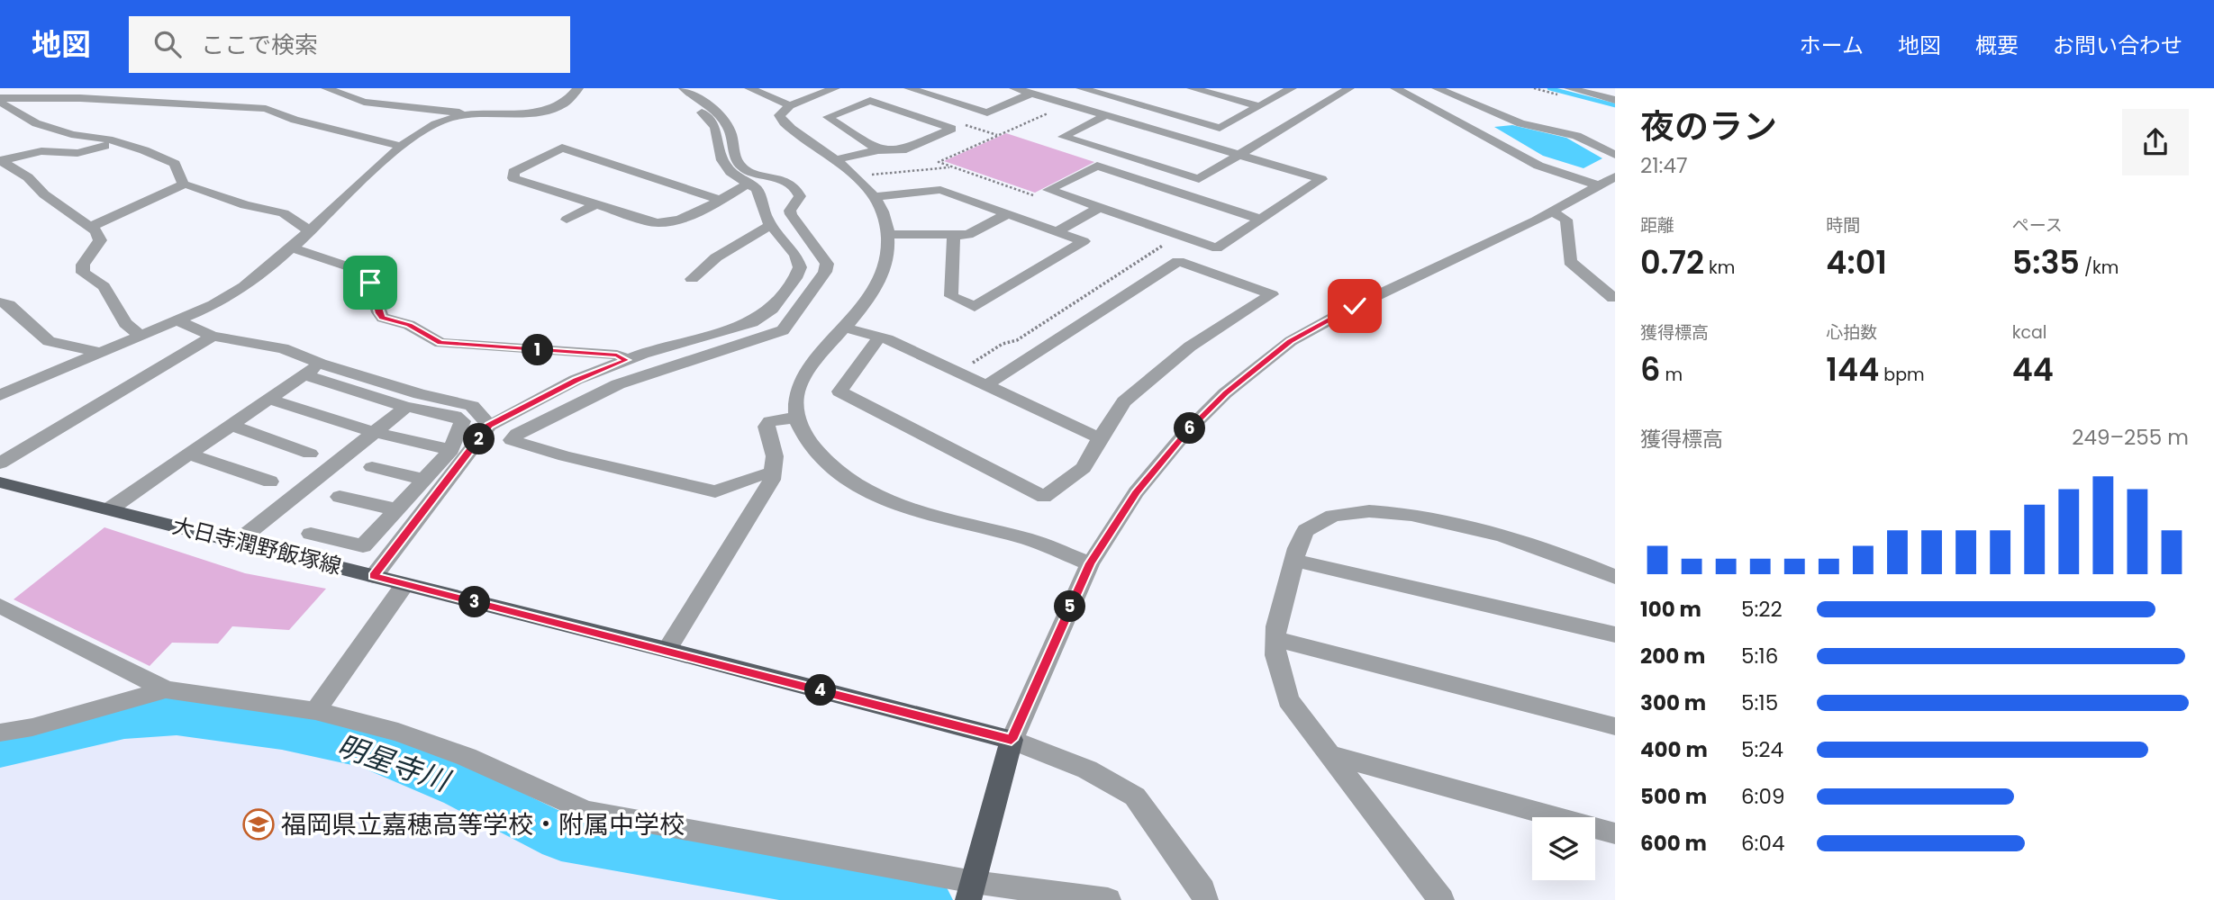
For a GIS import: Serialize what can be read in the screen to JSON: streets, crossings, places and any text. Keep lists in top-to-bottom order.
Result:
{
  "streets": {
    "main road": ["大日寺潤野飯塚線"]
  },
  "water": ["明星寺川"],
  "places": {
    "school or university": ["福岡県立嘉穂高等学校・附属中学校"]
  },
  "page": {
    "header": "地図",
    "search": "ここで検索",
    "nav": [
      "ホーム",
      "地図",
      "概要",
      "お問い合わせ"
    ],
    "heading": ["夜のラン", "21:47"],
    "stats": [
      ["距離", "0.72 km"],
      ["時間", "4:01"],
      ["ペース", "5:35 /km"],
      ["獲得標高", "6 m"],
      ["心拍数", "144 bpm"],
      ["kcal", "44"]
    ],
    "pins": [
      "1",
      "6",
      "2",
      "3",
      "5",
      "4"
    ],
    "chart": ["獲得標高", "249–255 m"],
    "list": [
      {
        "name": "100 m",
        "note": "5:22"
      },
      {
        "name": "200 m",
        "note": "5:16"
      },
      {
        "name": "300 m",
        "note": "5:15"
      },
      {
        "name": "400 m",
        "note": "5:24"
      },
      {
        "name": "500 m",
        "note": "6:09"
      },
      {
        "name": "600 m",
        "note": "6:04"
      }
    ]
  }
}
